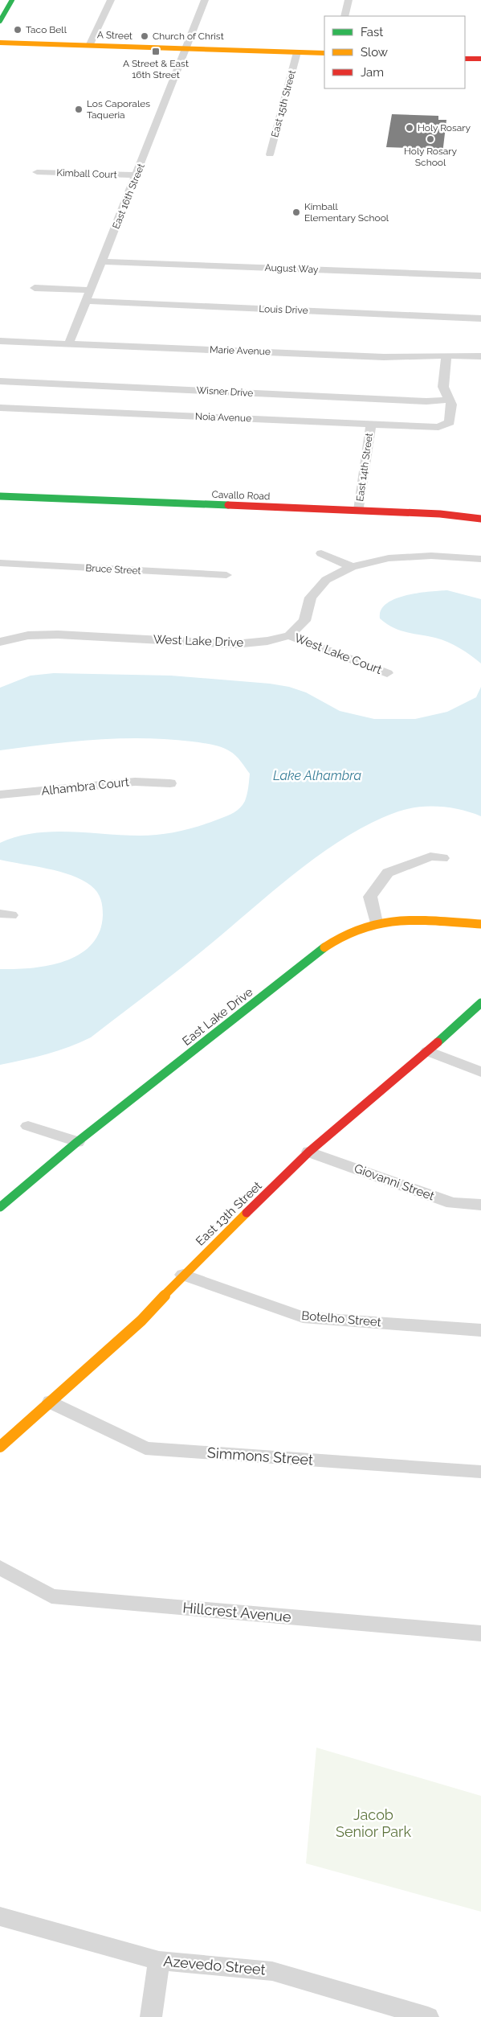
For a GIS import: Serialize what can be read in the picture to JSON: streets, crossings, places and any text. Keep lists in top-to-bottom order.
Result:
{
  "streets": {
    "street": [
      "A Street",
      "East 15th Street",
      "Kimball Court",
      "East 16th Street",
      "August Way",
      "Louis Drive",
      "Marie Avenue",
      "Wisner Drive",
      "Noia Avenue",
      "East 14th Street",
      "Cavallo Road",
      "Bruce Street",
      "West Lake Drive",
      "West Lake Court",
      "Alhambra Court",
      "East Lake Drive",
      "Giovanni Street",
      "East 13th Street",
      "Botelho Street",
      "Simmons Street",
      "Hillcrest Avenue",
      "Azevedo Street"
    ]
  },
  "crossings": [
    ["A Street", "East 15th Street"],
    ["A Street", "East 16th Street"],
    ["Kimball Court", "East 16th Street"],
    ["East 16th Street", "August Way"],
    ["East 16th Street", "Louis Drive"],
    ["East 16th Street", "Marie Avenue"],
    ["Wisner Drive", "Noia Avenue"],
    ["Noia Avenue", "East 14th Street"],
    ["East 14th Street", "Cavallo Road"],
    ["West Lake Drive", "West Lake Court"],
    ["Giovanni Street", "East 13th Street"],
    ["East 13th Street", "Botelho Street"],
    ["East 13th Street", "Simmons Street"]
  ],
  "water": ["Lake Alhambra"],
  "parks": ["Jacob Senior Park"],
  "places": {
    "other": [
      "Taco Bell",
      "Church of Christ",
      "Los Caporales Taqueria",
      "Holy Rosary",
      "Holy Rosary School",
      "Kimball Elementary School"
    ],
    "transit": ["A Street & East 16th Street"]
  },
  "legend": ["Fast", "Slow", "Jam"]
}
